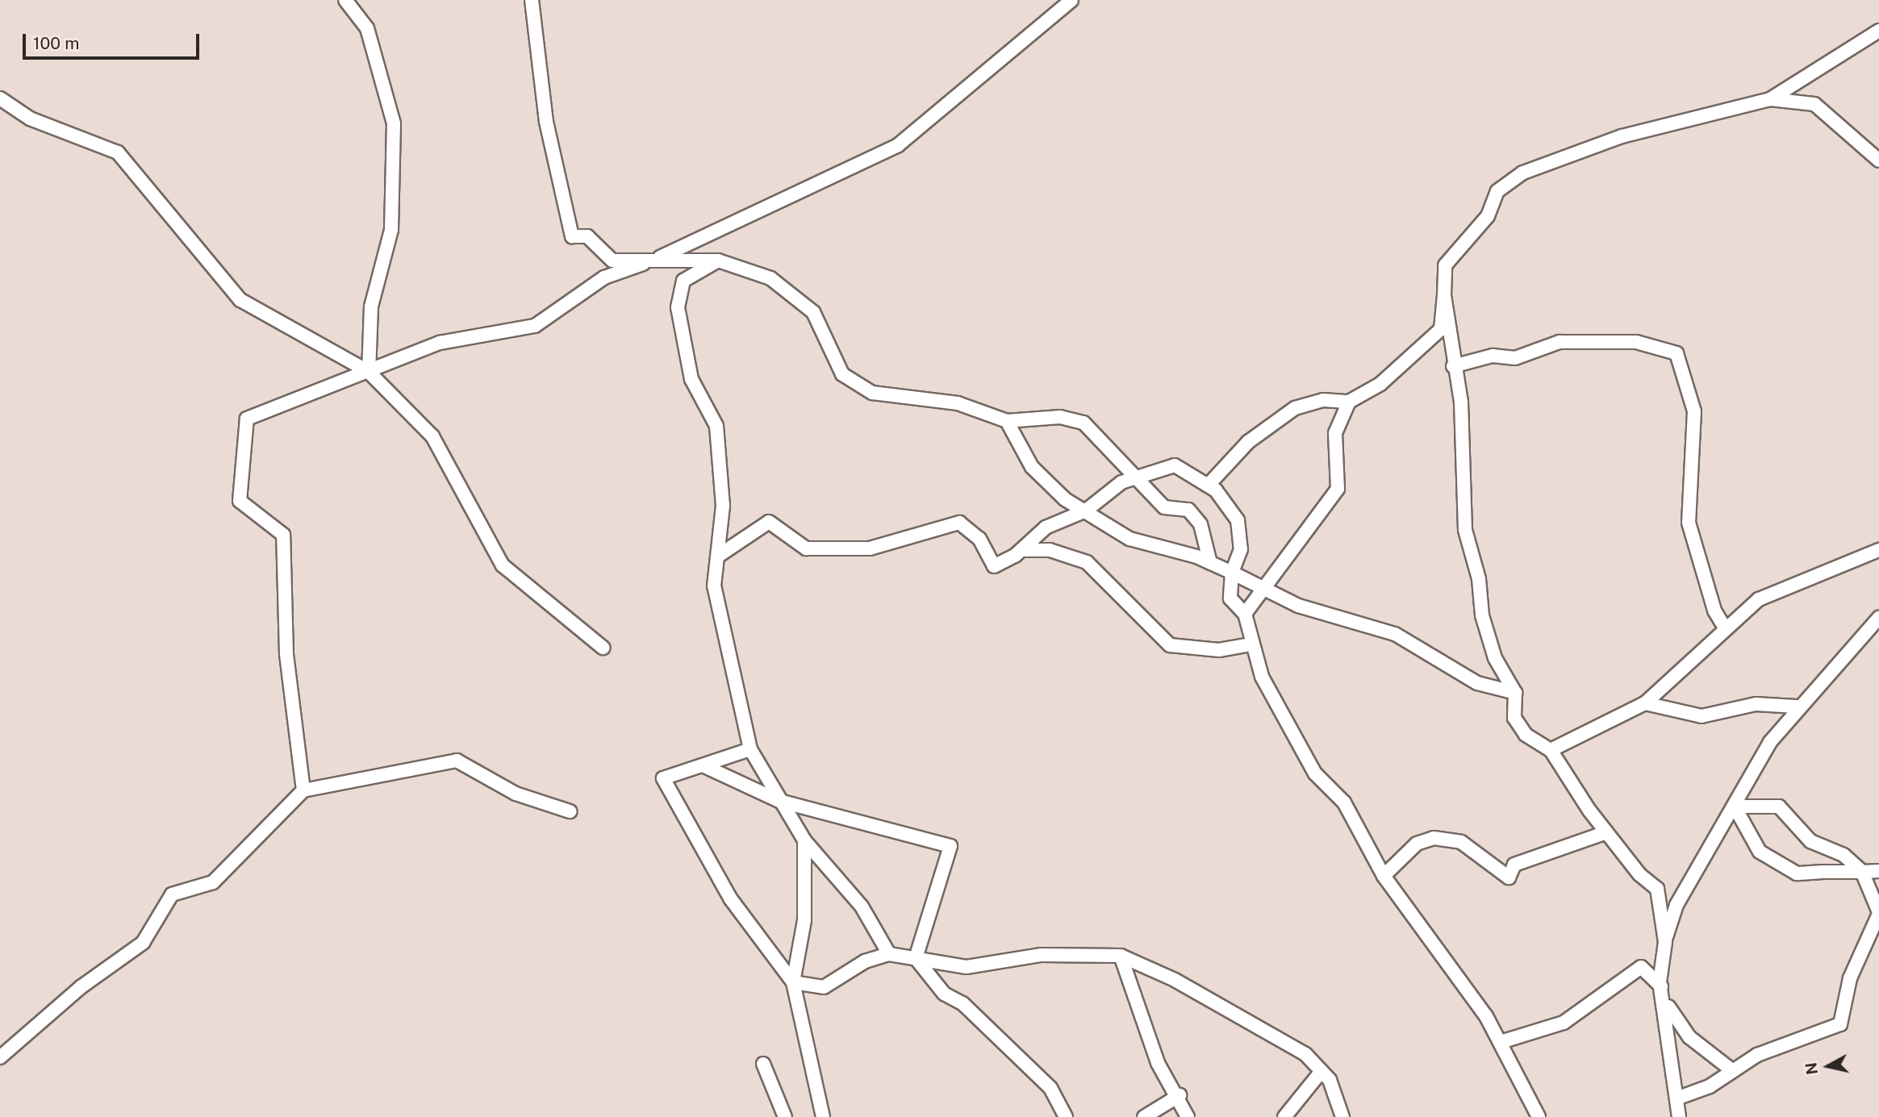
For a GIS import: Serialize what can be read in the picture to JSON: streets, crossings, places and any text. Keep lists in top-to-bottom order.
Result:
{
  "scale_bar": "100 m",
  "north": "left"
}
